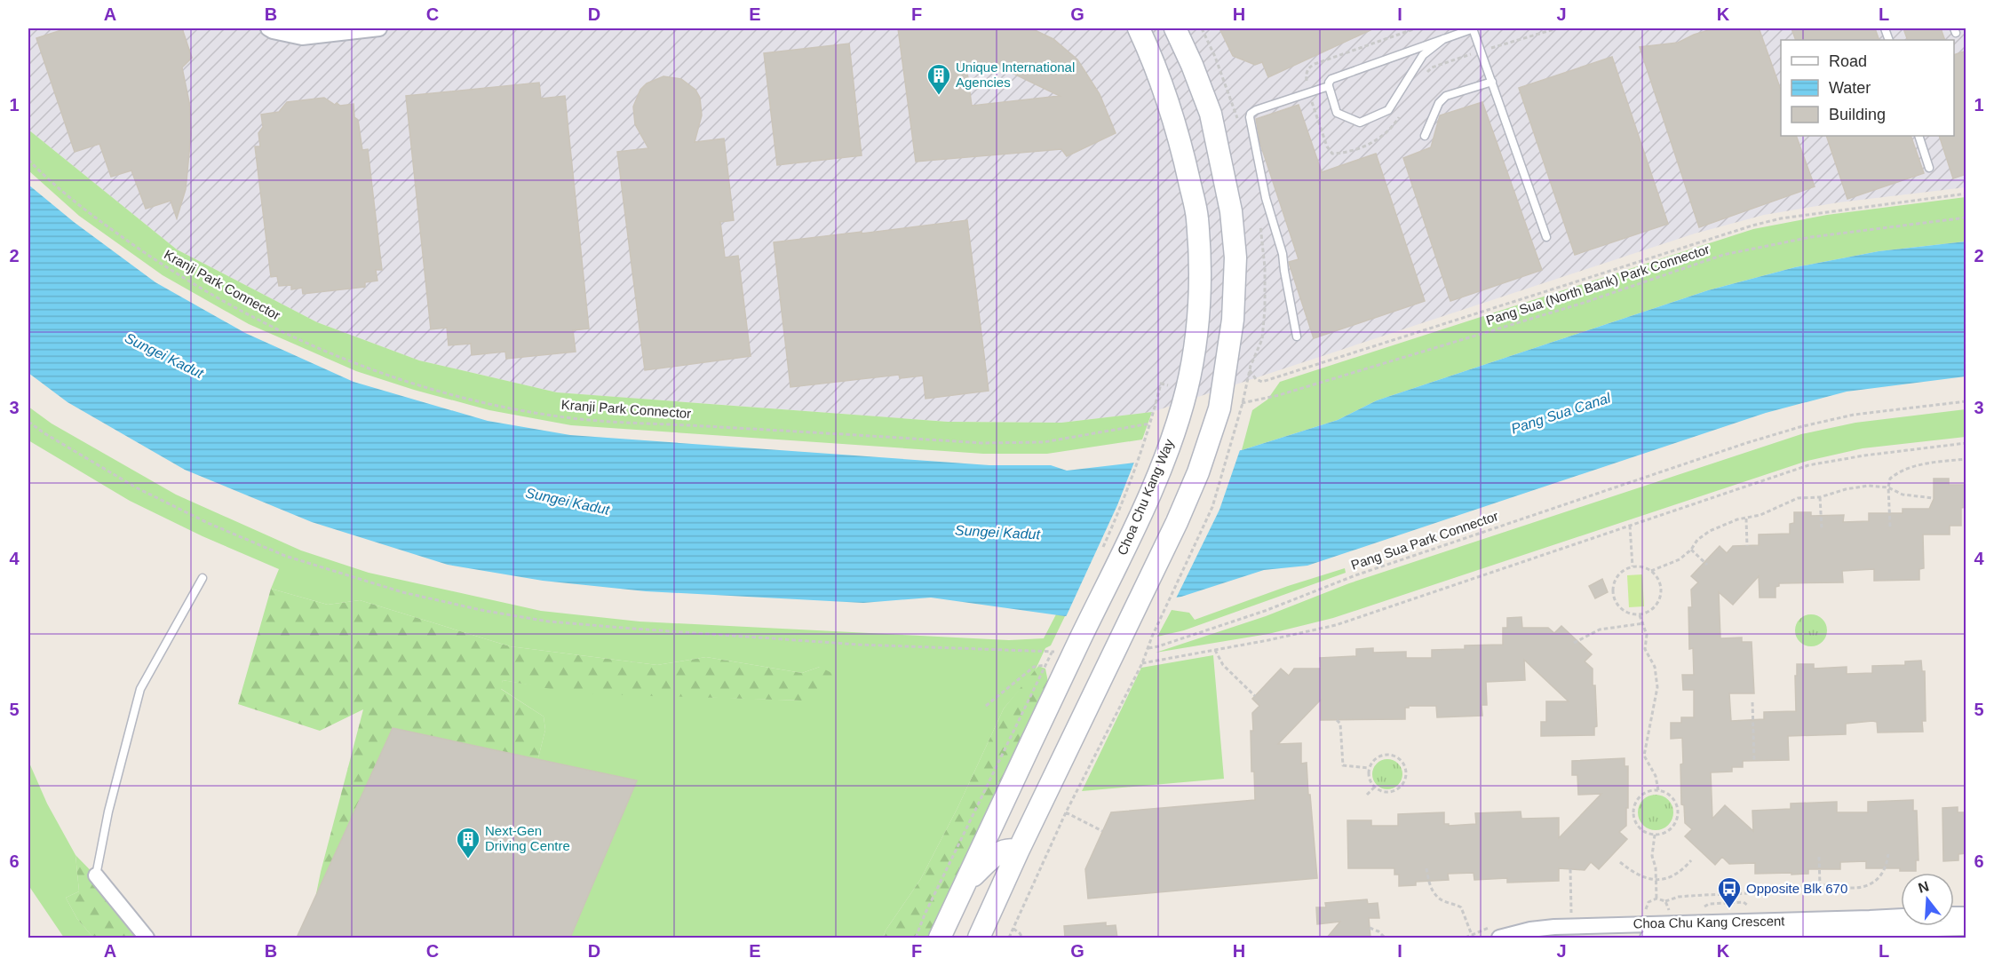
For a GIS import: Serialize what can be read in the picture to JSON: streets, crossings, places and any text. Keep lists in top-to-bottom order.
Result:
{
  "streets": {
    "main road": ["Choa Chu Kang Way"],
    "street": ["Choa Chu Kang Crescent"],
    "path": ["Kranji Park Connector", "Pang Sua (North Bank) Park Connector", "Pang Sua Park Connector"]
  },
  "water": ["Sungei Kadut", "Pang Sua Canal"],
  "places": {
    "building": ["Unique International Agencies", "Next-Gen Driving Centre"],
    "bus stop": ["Opposite Blk 670"]
  },
  "legend": ["Road", "Water", "Building"],
  "north": "top",
  "grid": {
    "columns": [
      "A",
      "B",
      "C",
      "D",
      "E",
      "F",
      "G",
      "H",
      "I",
      "J",
      "K",
      "L"
    ],
    "rows": [
      "1",
      "2",
      "3",
      "4",
      "5",
      "6"
    ]
  }
}
